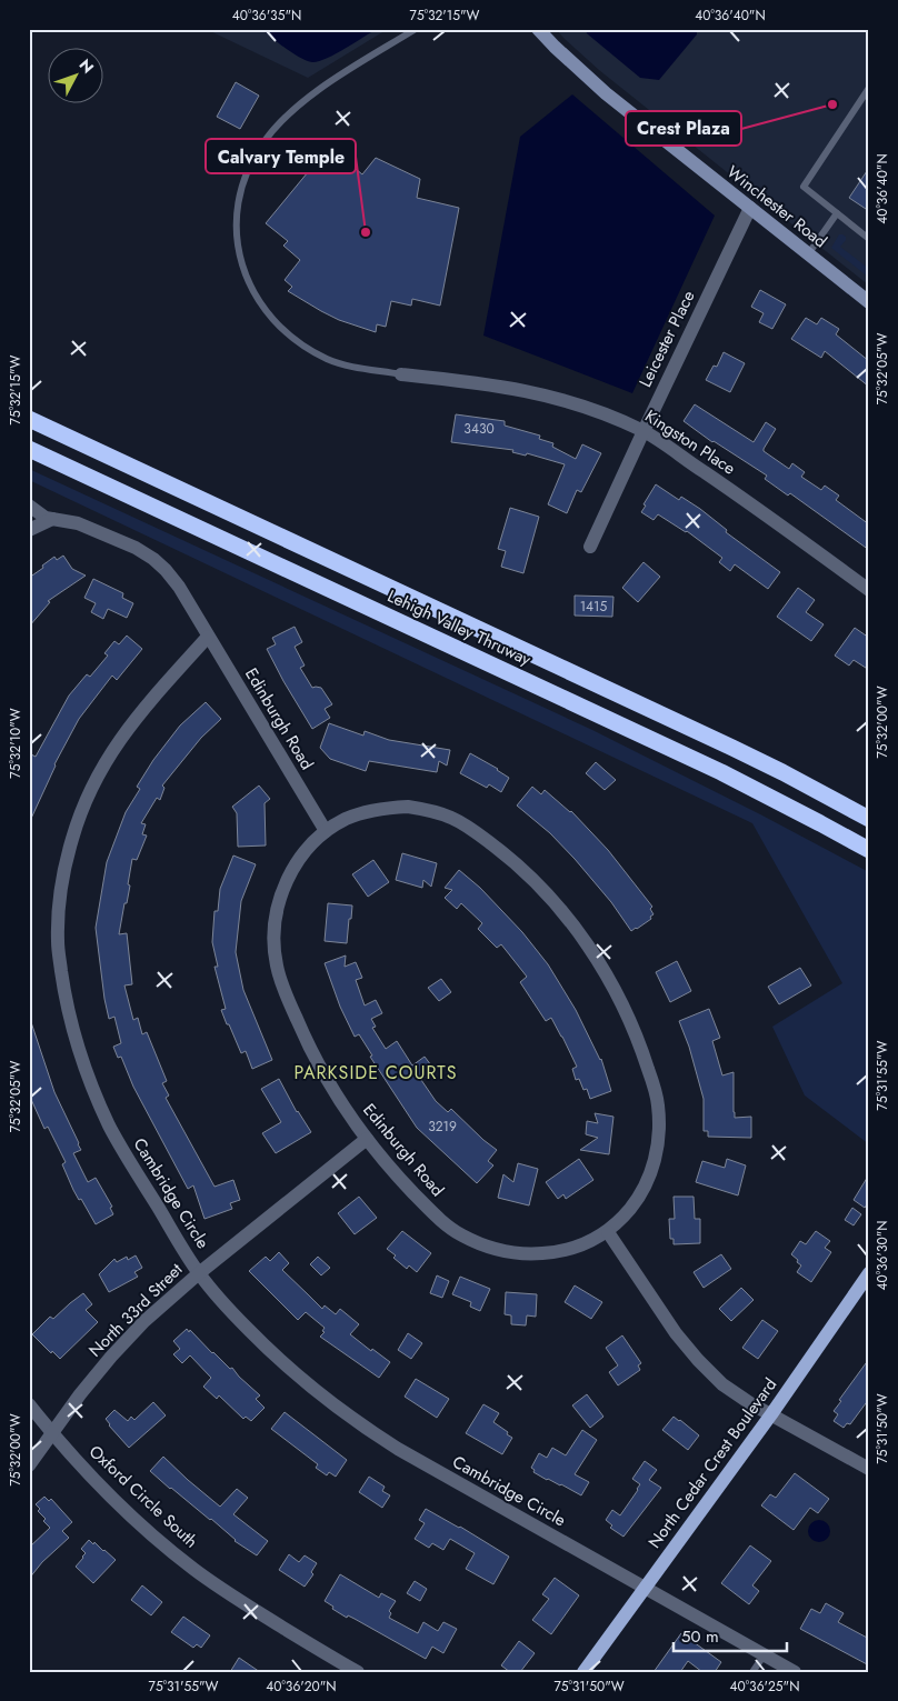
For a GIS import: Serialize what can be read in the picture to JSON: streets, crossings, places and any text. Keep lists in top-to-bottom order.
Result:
{
  "streets": {
    "highway": ["Lehigh Valley Thruway"],
    "main road": ["North Cedar Crest Boulevard"],
    "street": [
      "Winchester Road",
      "Leicester Place",
      "Kingston Place",
      "Edinburgh Road",
      "Cambridge Circle",
      "North 33rd Street",
      "Oxford Circle South"
    ]
  },
  "crossings": [
    ["Winchester Road", "Leicester Place"],
    ["Leicester Place", "Kingston Place"],
    ["Edinburgh Road", "Cambridge Circle"],
    ["Edinburgh Road", "North 33rd Street"],
    ["Cambridge Circle", "North 33rd Street"],
    ["Cambridge Circle", "North Cedar Crest Boulevard"],
    ["North 33rd Street", "Oxford Circle South"]
  ],
  "districts": ["PARKSIDE COURTS"],
  "places": ["Crest Plaza", "Calvary Temple"],
  "house_numbers": ["3430", "1415", "3219"],
  "scale_bar": "50 m",
  "north": "top right",
  "coordinates": [
    "40°36'35\"N",
    "75°32'15\"W",
    "40°36'40\"N",
    "75°32'05\"W",
    "75°32'00\"W",
    "75°32'10\"W",
    "75°31'55\"W",
    "40°36'30\"N",
    "75°31'50\"W",
    "40°36'20\"N",
    "40°36'25\"N"
  ]
}
